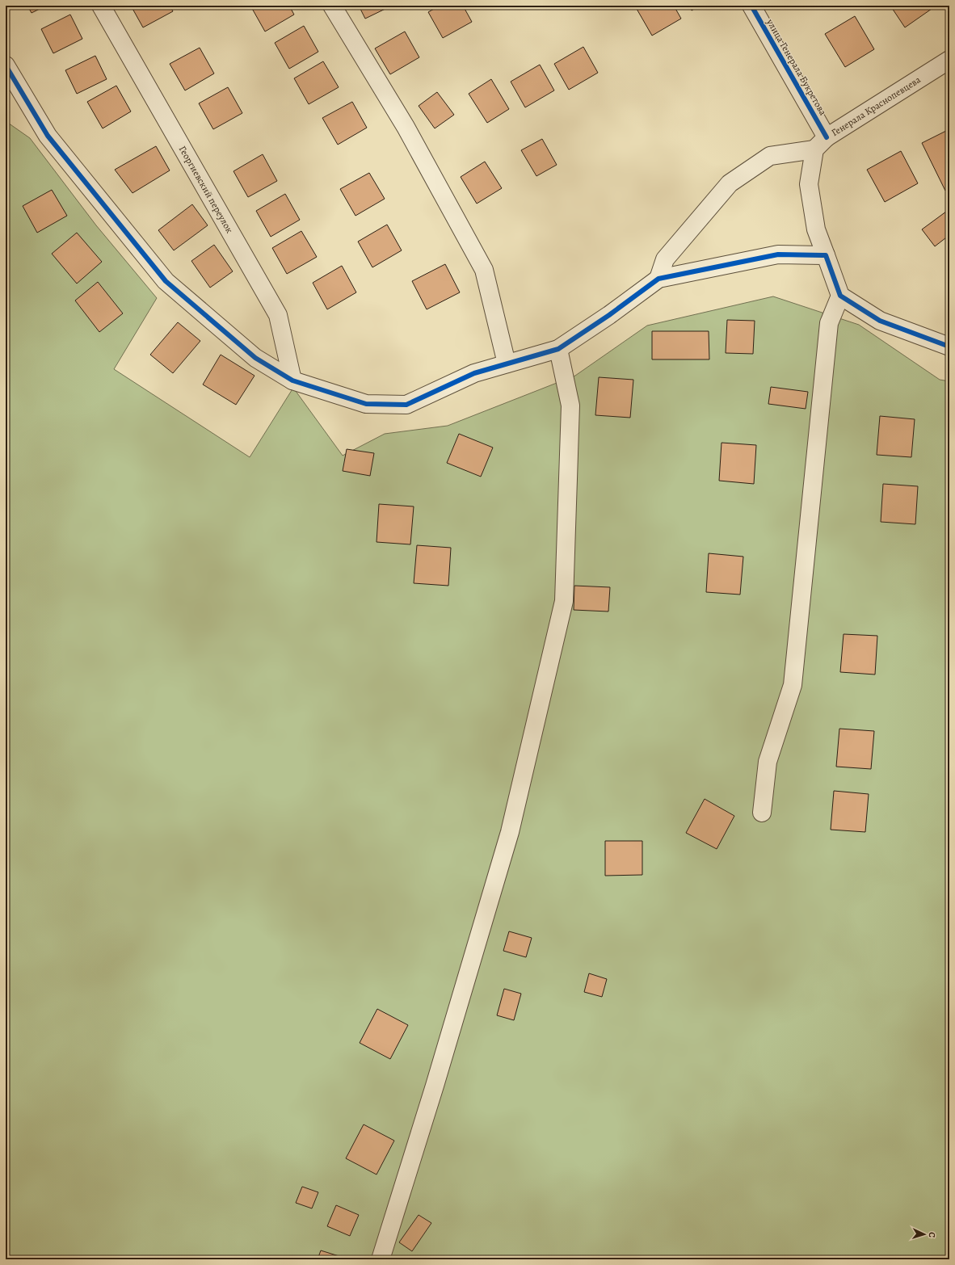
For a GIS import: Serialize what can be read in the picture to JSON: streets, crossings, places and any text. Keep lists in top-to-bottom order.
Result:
{
  "streets": {
    "street": ["улица Генерала Букретова", "Генерала Краснопевцева", "Георгиевский переулок"]
  },
  "crossings": [
    ["улица Генерала Букретова", "Генерала Краснопевцева"]
  ],
  "north": "right"
}
